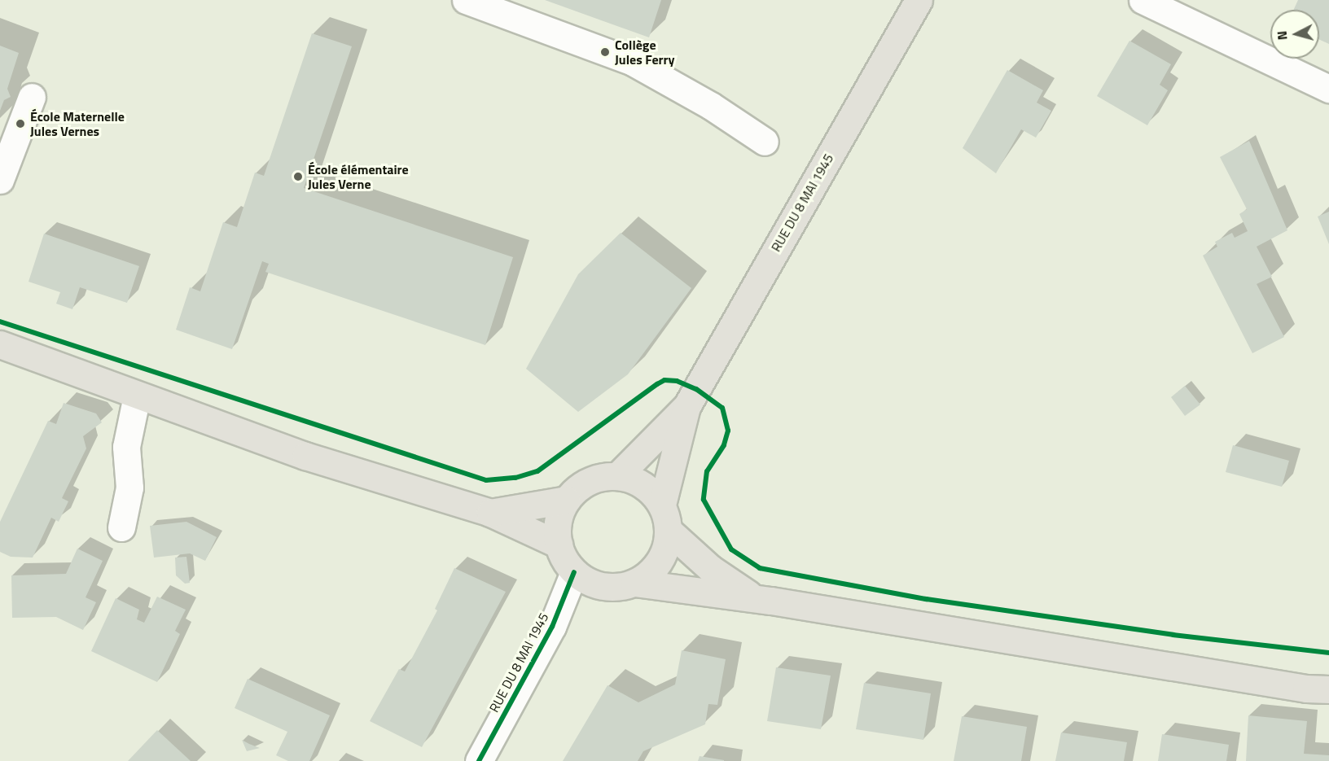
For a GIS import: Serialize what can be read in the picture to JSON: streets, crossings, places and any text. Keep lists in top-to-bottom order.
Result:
{
  "streets": {
    "main road": ["RUE DU 8 MAI 1945"]
  },
  "places": ["Collège Jules Ferry", "École Maternelle Jules Vernes", "École élémentaire Jules Verne"],
  "north": "left"
}
